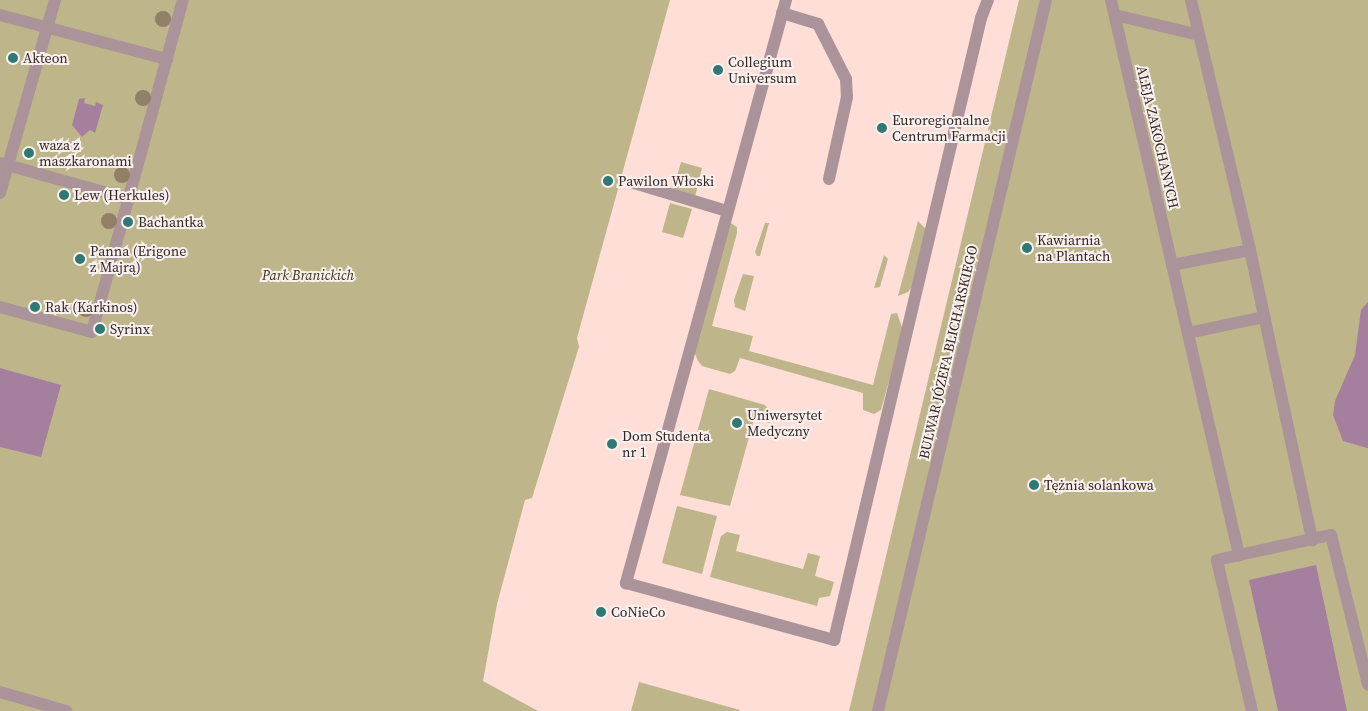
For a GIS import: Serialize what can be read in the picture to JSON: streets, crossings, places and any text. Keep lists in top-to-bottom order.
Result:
{
  "streets": {
    "street": ["ALEJA ZAKOCHANYCH", "BULWAR JÓZEFA BLICHARSKIEGO"]
  },
  "parks": ["Park Branickich"],
  "places": [
    "Akteon",
    "Collegium Universum",
    "Euroregionalne Centrum Farmacji",
    "waza z maszkaronami",
    "Pawilon Włoski",
    "Lew (Herkules)",
    "Bachantka",
    "Kawiarnia na Plantach",
    "Panna (Erigone z Majrą)",
    "Rak (Karkinos)",
    "Syrinx",
    "Uniwersytet Medyczny",
    "Dom Studenta nr 1",
    "Tężnia solankowa",
    "CoNieCo"
  ]
}
